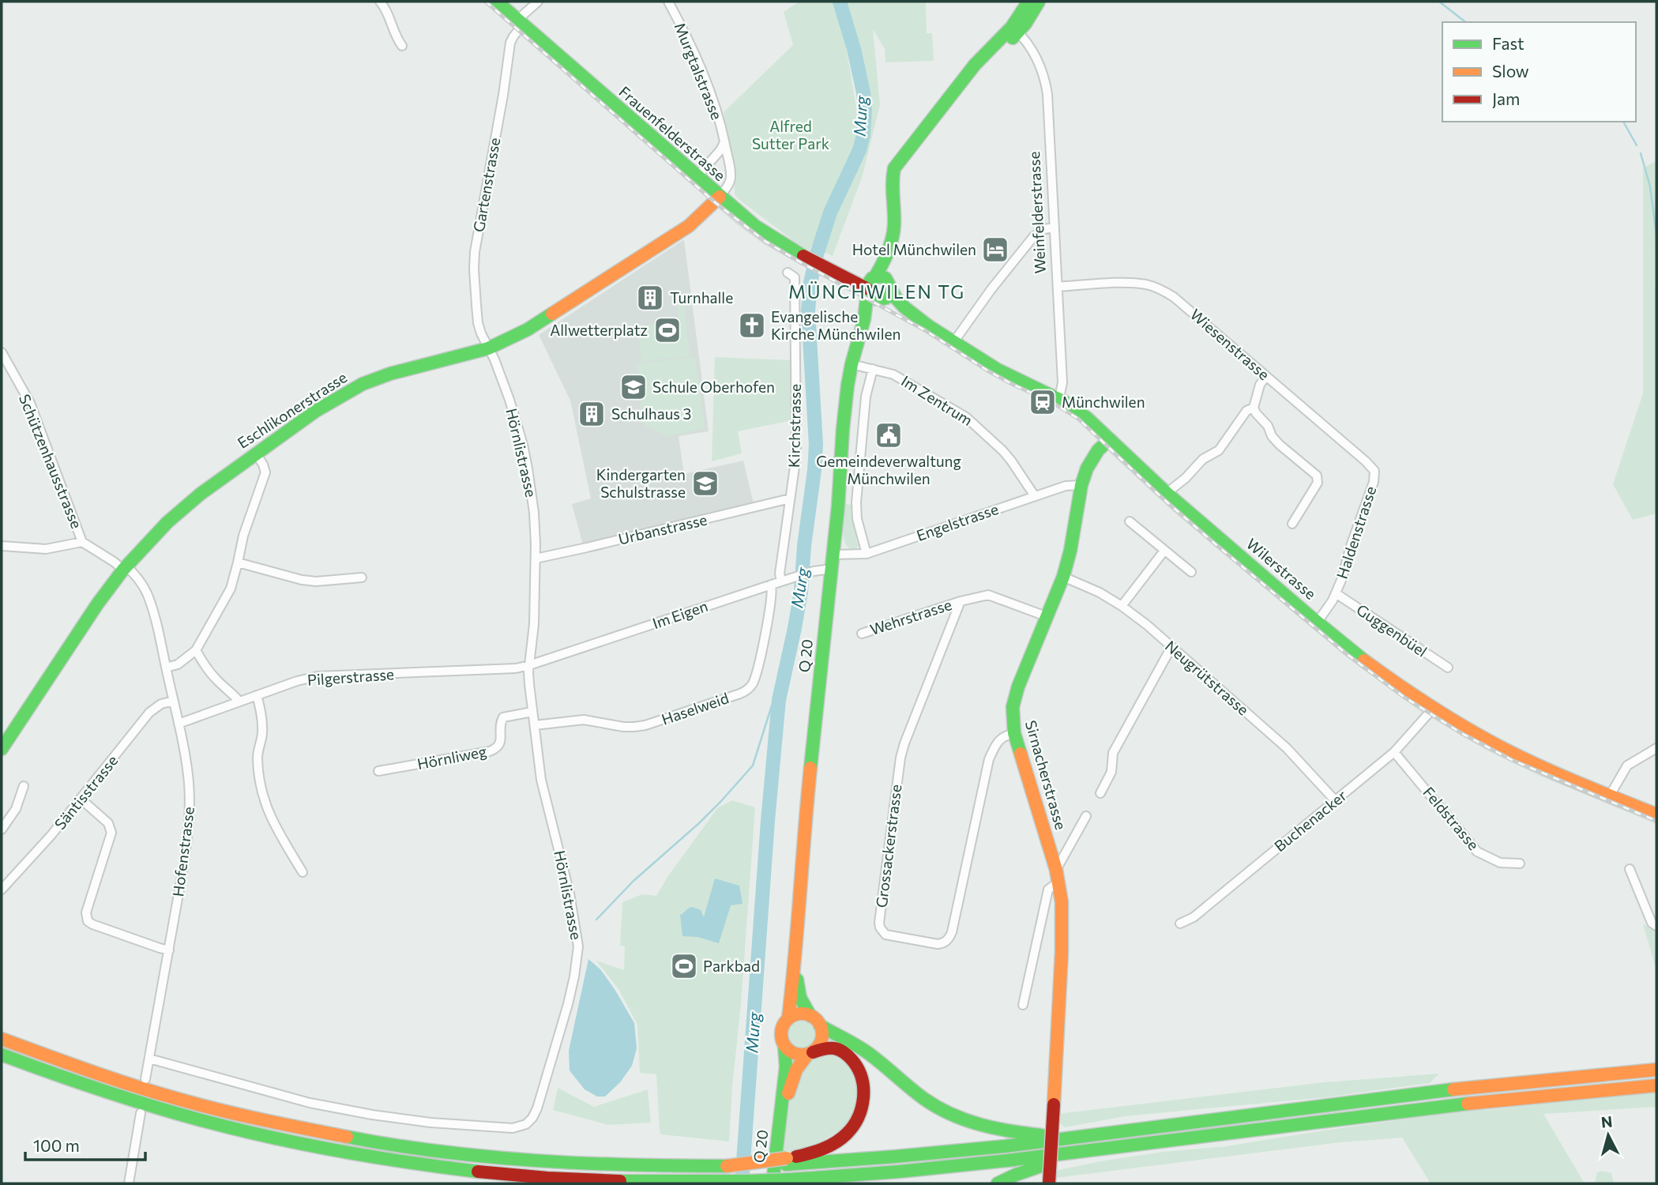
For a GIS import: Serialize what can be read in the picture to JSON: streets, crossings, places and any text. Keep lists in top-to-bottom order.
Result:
{
  "streets": {
    "main road": [
      "Frauenfelderstrasse",
      "Eschlikonerstrasse",
      "Wilerstrasse",
      "Q 20",
      "Sirnacherstrasse"
    ],
    "street": [
      "Murgtalstrasse",
      "Gartenstrasse",
      "Weinfelderstrasse",
      "Wiesenstrasse",
      "Im Zentrum",
      "Kirchstrasse",
      "Hörnlistrasse",
      "Schützenhausstrasse",
      "Engelstrasse",
      "Urbanstrasse",
      "Haldenstrasse",
      "Im Eigen",
      "Wehrstrasse",
      "Guggenbüel",
      "Pilgerstrasse",
      "Neugrütstrasse",
      "Haselweid",
      "Hörnliweg",
      "Säntisstrasse",
      "Feldstrasse",
      "Buchenacker",
      "Grossackerstrasse",
      "Hofenstrasse"
    ]
  },
  "crossings": [
    ["Murgtalstrasse", "Frauenfelderstrasse"],
    ["Murgtalstrasse", "Eschlikonerstrasse"],
    ["Frauenfelderstrasse", "Gartenstrasse"],
    ["Frauenfelderstrasse", "Eschlikonerstrasse"],
    ["Frauenfelderstrasse", "Wilerstrasse"],
    ["Frauenfelderstrasse", "Q 20"],
    ["Gartenstrasse", "Eschlikonerstrasse"],
    ["Gartenstrasse", "Hörnlistrasse"],
    ["Weinfelderstrasse", "Wiesenstrasse"],
    ["Weinfelderstrasse", "Wilerstrasse"],
    ["Wiesenstrasse", "Haldenstrasse"],
    ["Im Zentrum", "Engelstrasse"],
    ["Im Zentrum", "Q 20"],
    ["Eschlikonerstrasse", "Hörnlistrasse"],
    ["Eschlikonerstrasse", "Hofenstrasse"],
    ["Kirchstrasse", "Urbanstrasse"],
    ["Kirchstrasse", "Im Eigen"],
    ["Hörnlistrasse", "Urbanstrasse"],
    ["Hörnlistrasse", "Im Eigen"],
    ["Hörnlistrasse", "Pilgerstrasse"],
    ["Hörnlistrasse", "Haselweid"],
    ["Hörnlistrasse", "Hörnliweg"],
    ["Hörnlistrasse", "Hofenstrasse"],
    ["Schützenhausstrasse", "Hofenstrasse"],
    ["Engelstrasse", "Q 20"],
    ["Engelstrasse", "Sirnacherstrasse"],
    ["Haldenstrasse", "Wilerstrasse"],
    ["Haldenstrasse", "Guggenbüel"],
    ["Wilerstrasse", "Q 20"],
    ["Wilerstrasse", "Sirnacherstrasse"],
    ["Wilerstrasse", "Buchenacker"],
    ["Im Eigen", "Q 20"],
    ["Im Eigen", "Pilgerstrasse"],
    ["Im Eigen", "Haselweid"],
    ["Wehrstrasse", "Grossackerstrasse"],
    ["Pilgerstrasse", "Hofenstrasse"],
    ["Neugrütstrasse", "Sirnacherstrasse"],
    ["Neugrütstrasse", "Buchenacker"],
    ["Sirnacherstrasse", "Grossackerstrasse"],
    ["Säntisstrasse", "Hofenstrasse"],
    ["Feldstrasse", "Buchenacker"]
  ],
  "districts": ["MÜNCHWILEN TG"],
  "water": ["Murg"],
  "parks": ["Alfred Sutter Park"],
  "places": {
    "hotel": ["Hotel Münchwilen"],
    "building": ["Turnhalle", "Schulhaus 3"],
    "church": ["Evangelische Kirche Münchwilen"],
    "sports": ["Allwetterplatz", "Parkbad"],
    "school or university": ["Schule Oberhofen", "Kindergarten Schulstrasse"],
    "station": ["Münchwilen"],
    "public building": ["Gemeindeverwaltung Münchwilen"]
  },
  "legend": ["Fast", "Slow", "Jam"],
  "scale_bar": "100 m",
  "north": "top"
}
